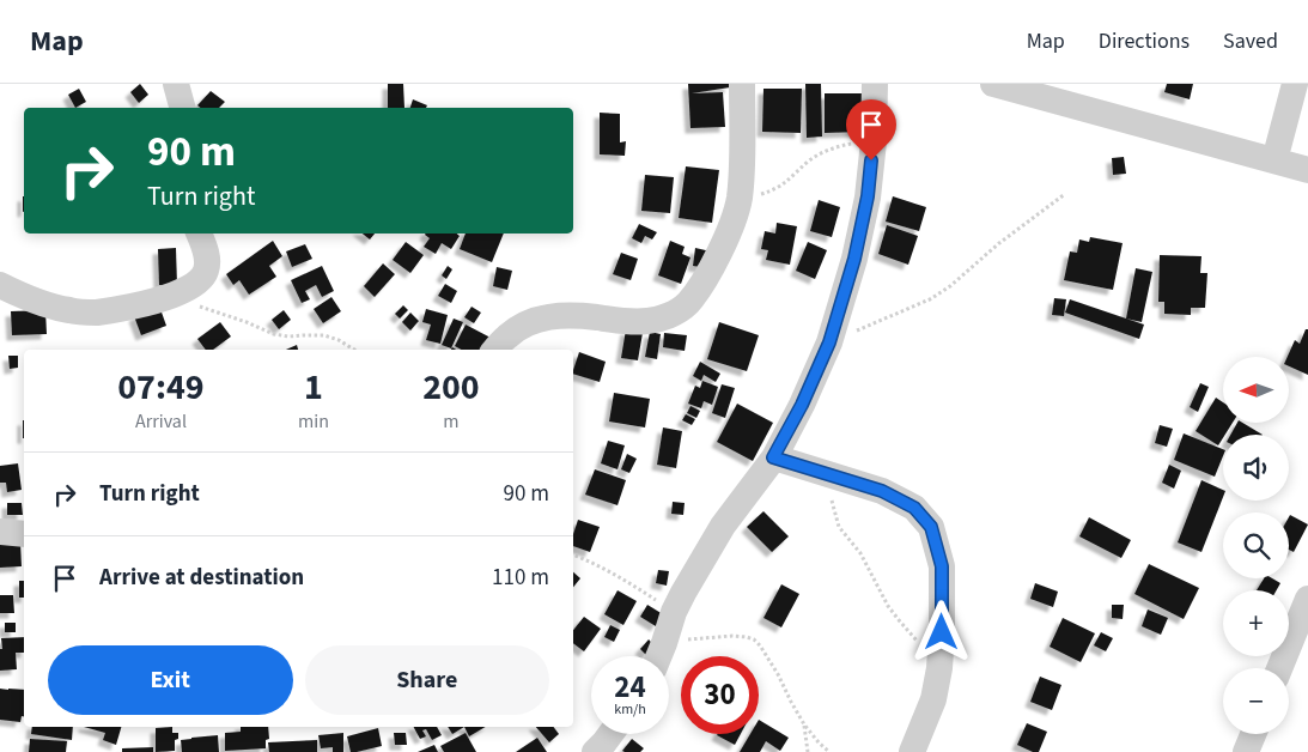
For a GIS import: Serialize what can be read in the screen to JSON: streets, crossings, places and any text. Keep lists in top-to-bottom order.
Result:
{
  "north": "left",
  "page": {
    "header": "Map",
    "nav": ["Map", "Directions", "Saved"],
    "turn": ["90 m", "Turn right"],
    "eta": [
      "07:49",
      "Arrival",
      "1",
      "min",
      "200",
      "m"
    ],
    "map_buttons": ["+", "−"],
    "list": [
      {
        "name": "Turn right",
        "value": "90 m"
      },
      {
        "name": "Arrive at destination",
        "value": "110 m"
      }
    ],
    "buttons": ["Exit", "Share"],
    "speed": "24 km/h",
    "limit": "30"
  }
}
